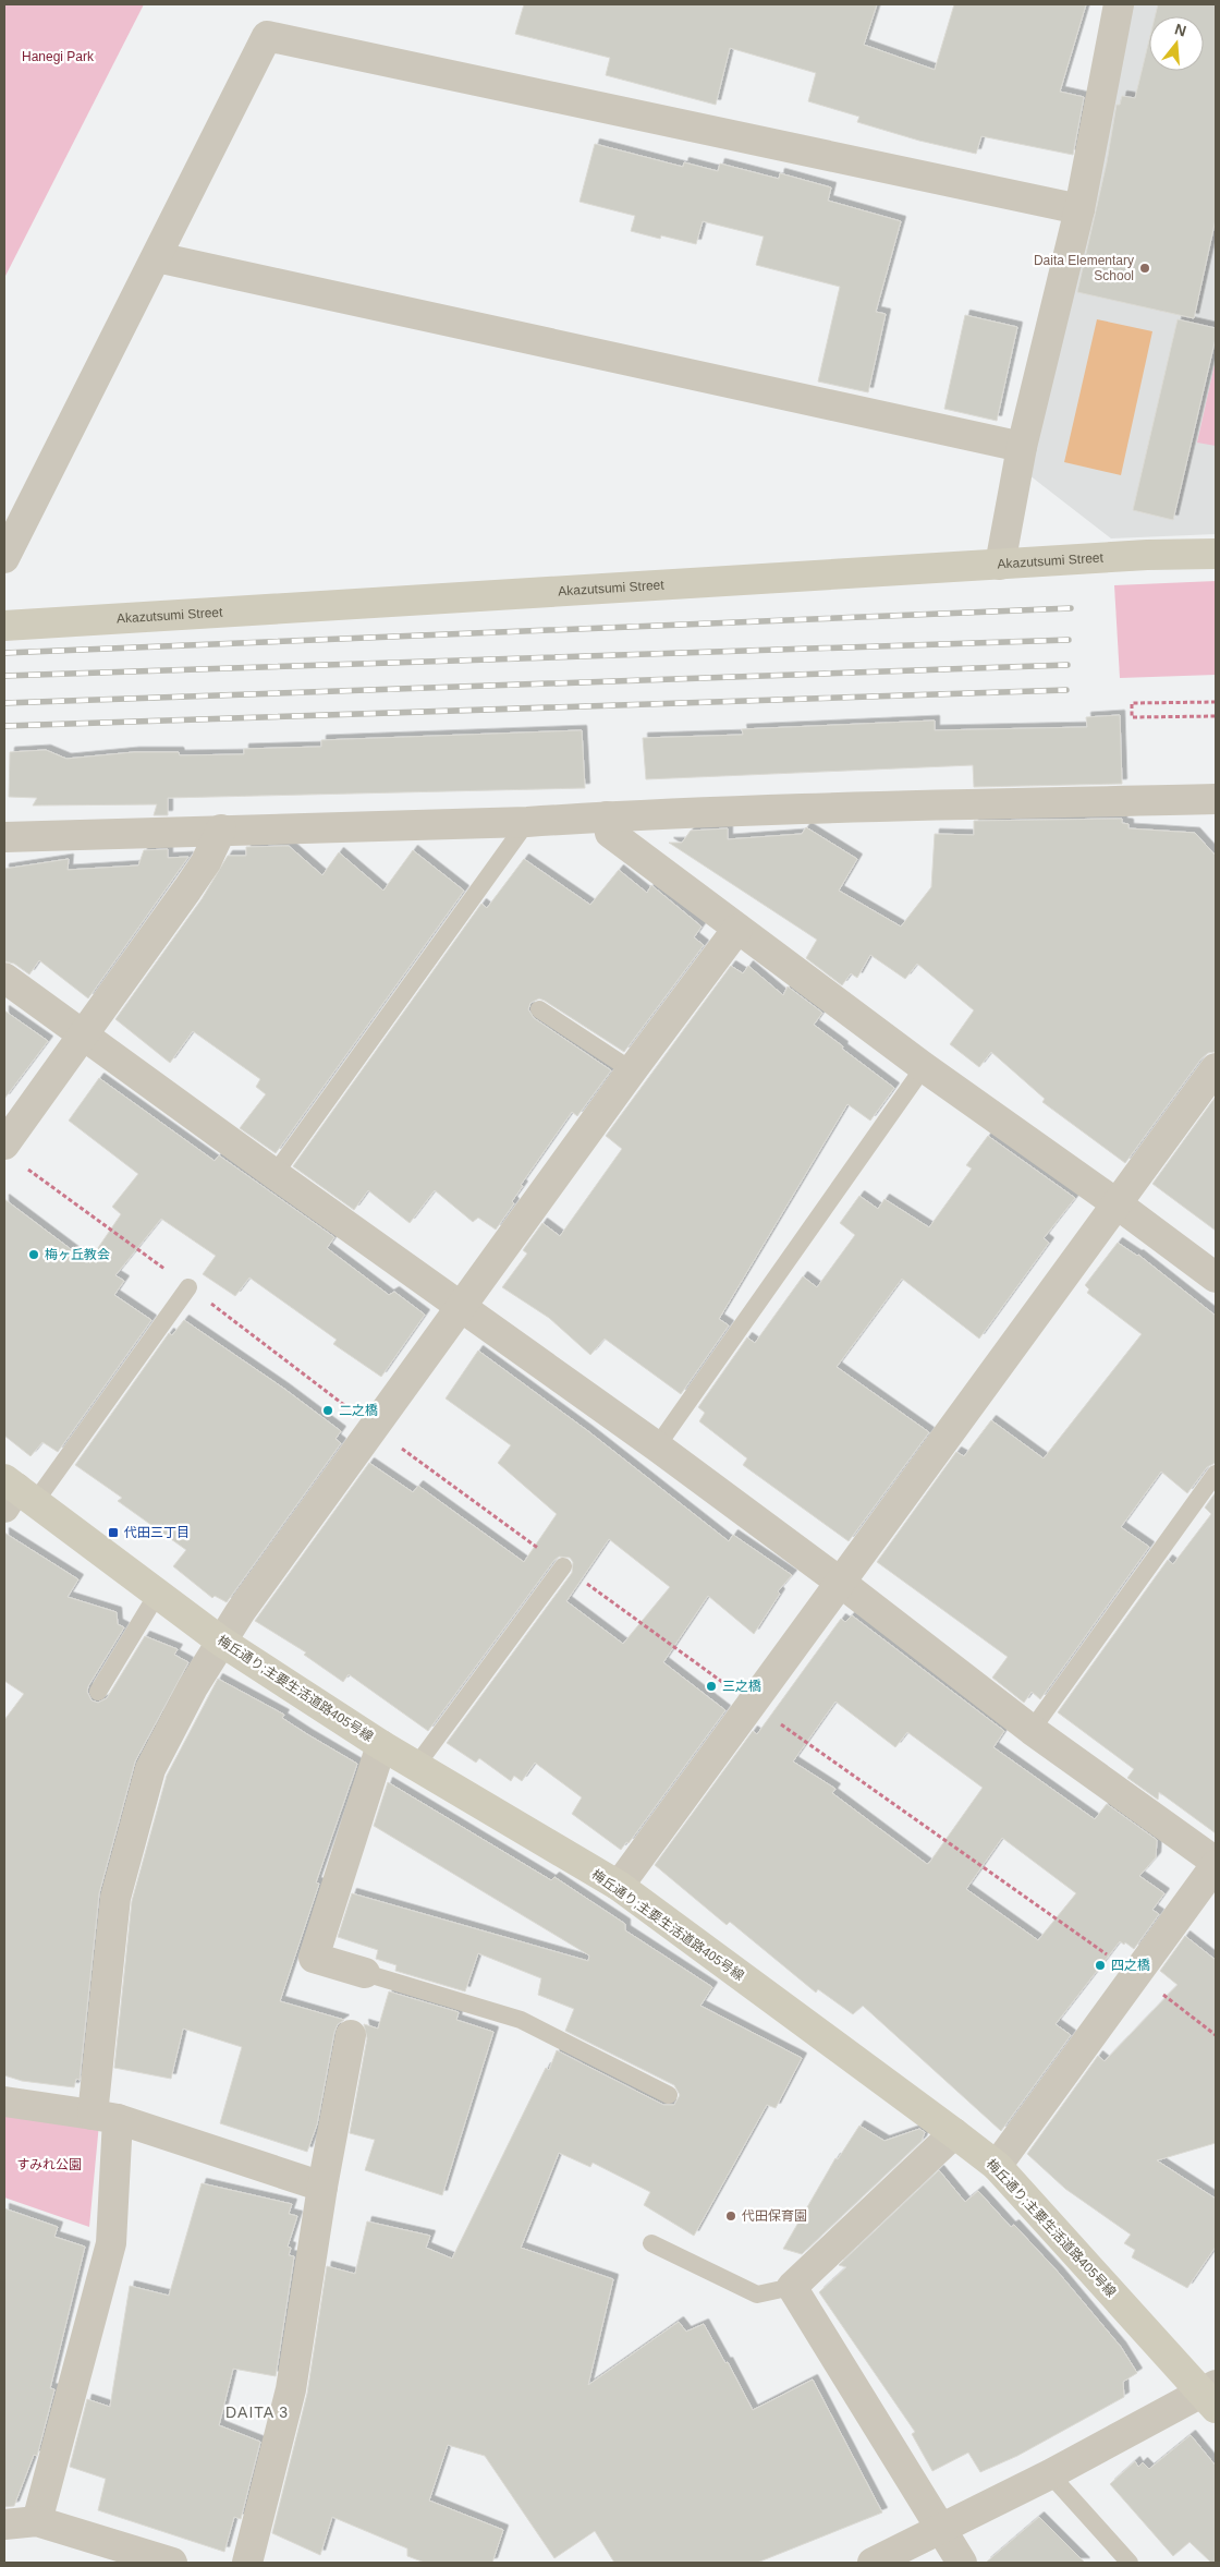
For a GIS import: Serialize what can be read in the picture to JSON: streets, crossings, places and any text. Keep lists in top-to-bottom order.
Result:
{
  "streets": {
    "street": ["Akazutsumi Street", "梅丘通り;主要生活道路405号線"]
  },
  "districts": ["DAITA 3"],
  "parks": ["Hanegi Park", "すみれ公園"],
  "places": {
    "other": [
      "Daita Elementary School",
      "梅ヶ丘教会",
      "二之橋",
      "三之橋",
      "四之橋",
      "代田保育園"
    ],
    "transit": ["代田三丁目"]
  },
  "north": "top"
}
